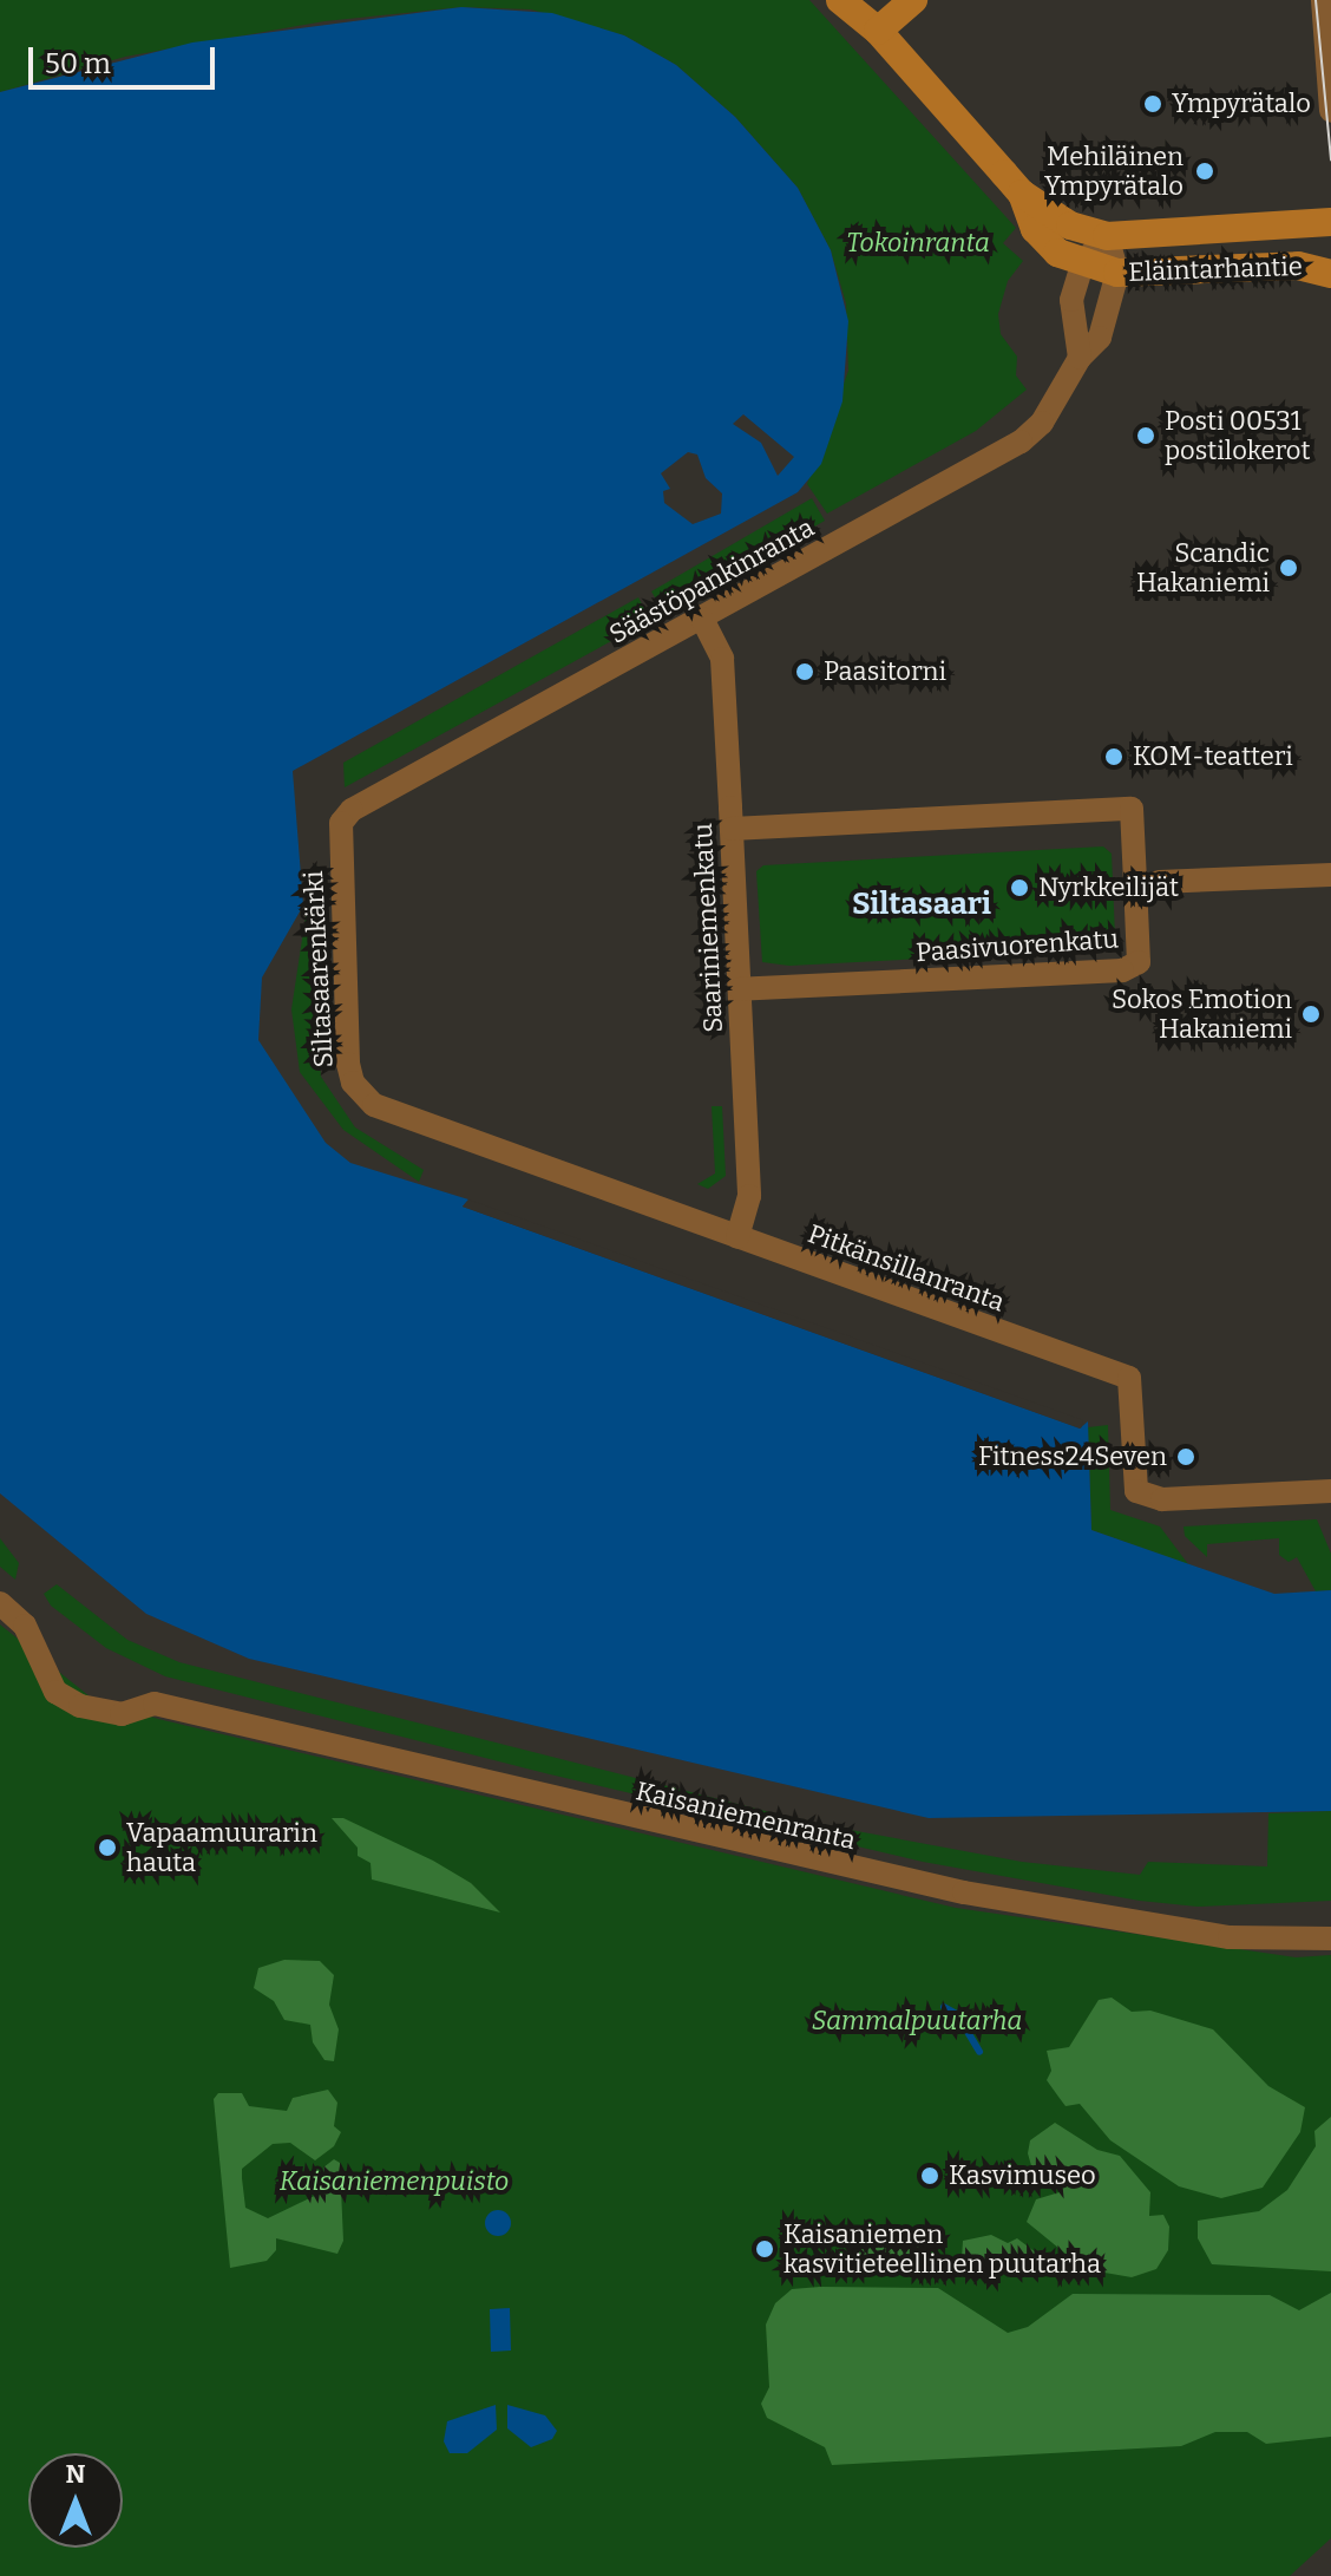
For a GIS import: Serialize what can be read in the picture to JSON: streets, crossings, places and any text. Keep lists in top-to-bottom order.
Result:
{
  "streets": {
    "main road": ["Eläintarhantie"],
    "street": [
      "Säästöpankinranta",
      "Saariniemenkatu",
      "Paasivuorenkatu",
      "Siltasaarenkärki",
      "Pitkänsillanranta",
      "Kaisaniemenranta"
    ]
  },
  "crossings": [
    ["Eläintarhantie", "Säästöpankinranta"],
    ["Säästöpankinranta", "Saariniemenkatu"],
    ["Säästöpankinranta", "Siltasaarenkärki"],
    ["Saariniemenkatu", "Paasivuorenkatu"],
    ["Saariniemenkatu", "Pitkänsillanranta"],
    ["Siltasaarenkärki", "Pitkänsillanranta"]
  ],
  "districts": ["Siltasaari"],
  "parks": ["Tokoinranta", "Sammalpuutarha", "Kaisaniemenpuisto"],
  "places": [
    "Ympyrätalo",
    "Mehiläinen Ympyrätalo",
    "Posti 00531 postilokerot",
    "Scandic Hakaniemi",
    "Paasitorni",
    "KOM-teatteri",
    "Nyrkkeilijät",
    "Sokos Emotion Hakaniemi",
    "Fitness24Seven",
    "Vapaamuurarin hauta",
    "Kasvimuseo",
    "Kaisaniemen kasvitieteellinen puutarha"
  ],
  "scale_bar": "50 m",
  "north": "top"
}
